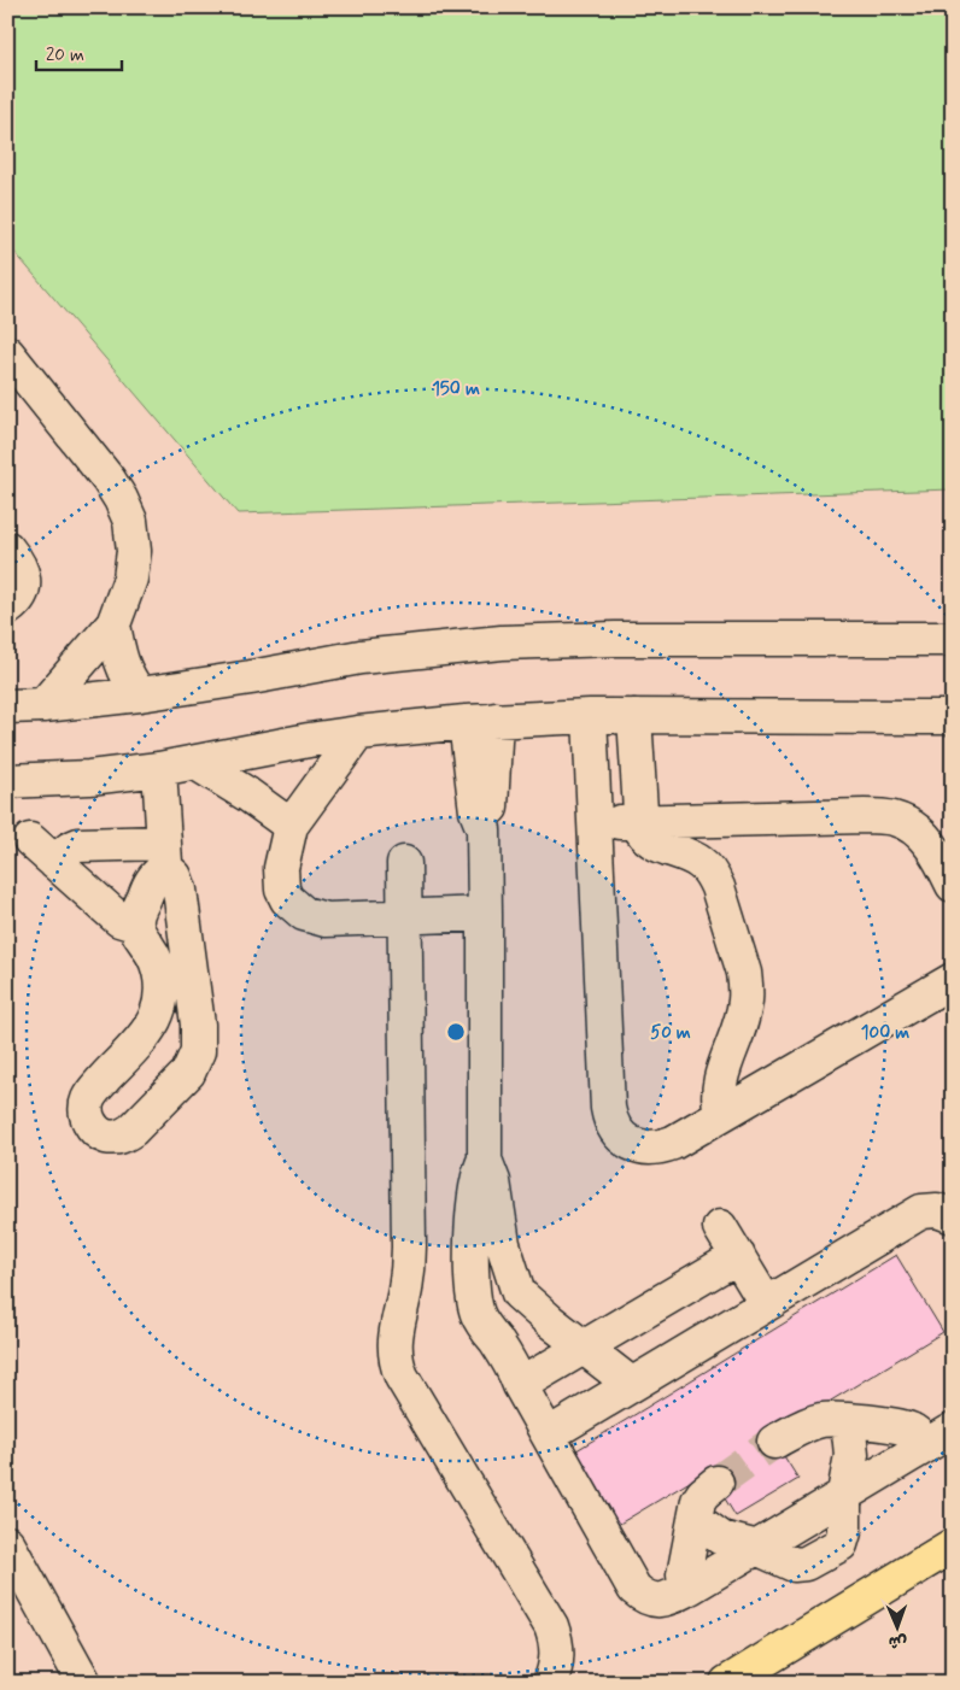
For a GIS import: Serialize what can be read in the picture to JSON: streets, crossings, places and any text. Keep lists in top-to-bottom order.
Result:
{
  "scale_bar": "20 m",
  "north": "bottom",
  "rings": ["150 m", "50 m", "100 m"]
}
